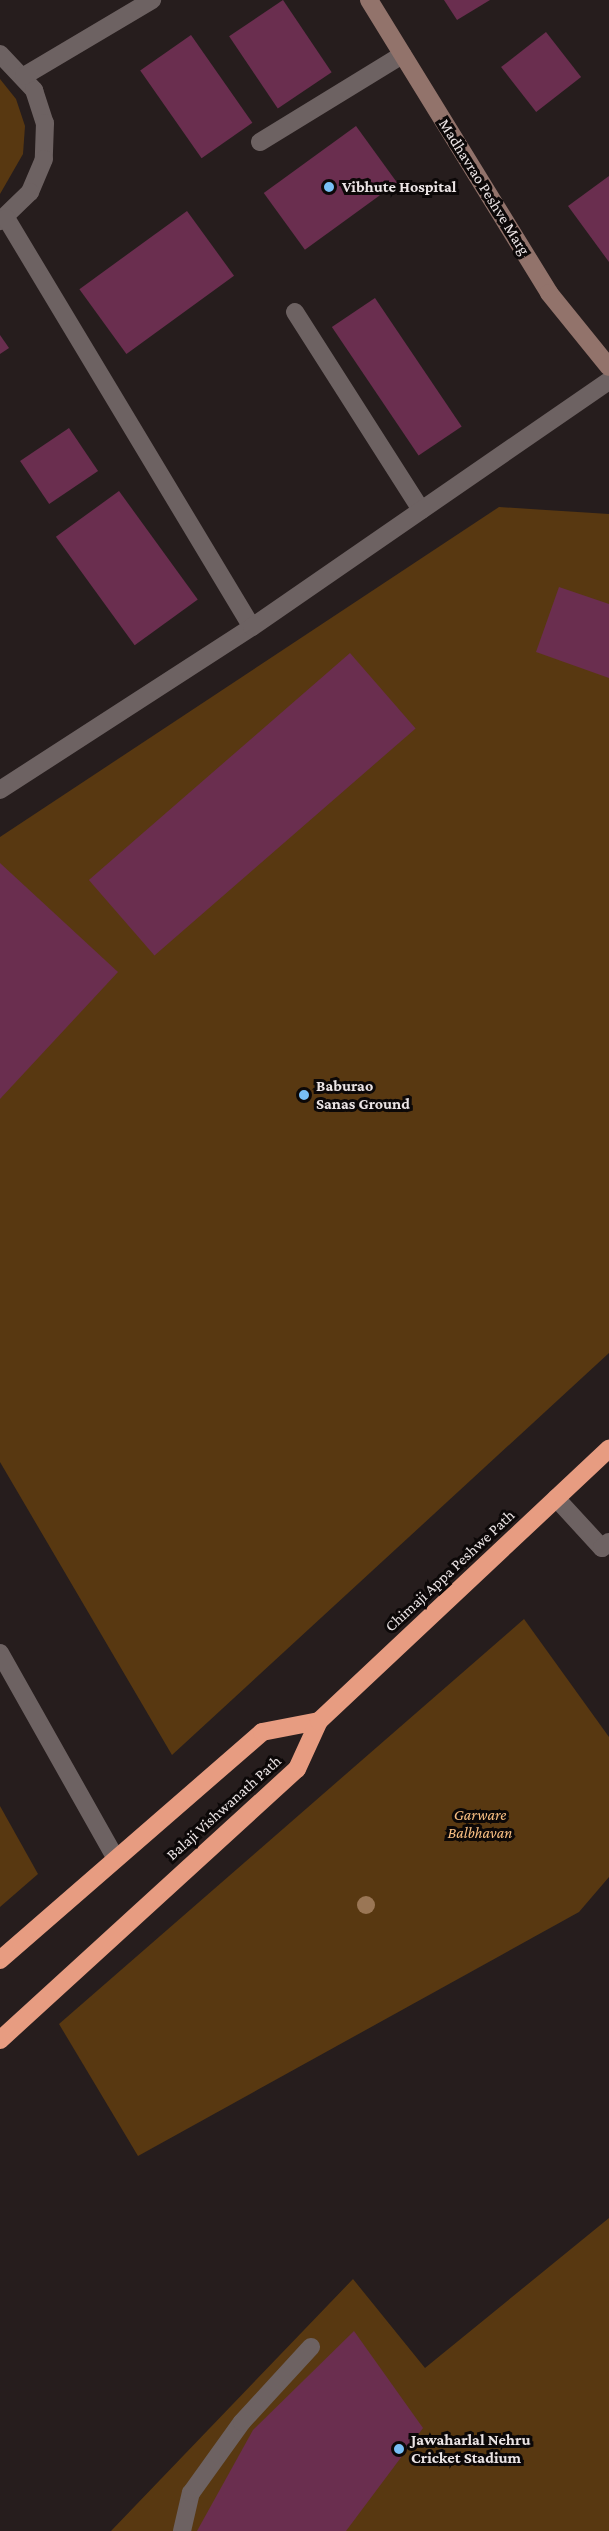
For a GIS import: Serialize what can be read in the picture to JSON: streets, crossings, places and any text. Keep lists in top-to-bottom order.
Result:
{
  "streets": {
    "highway": ["Chimaji Appa Peshwe Path", "Balaji Vishwanath Path"],
    "street": ["Madhavrao Peshve Marg"]
  },
  "crossings": [
    ["Chimaji Appa Peshwe Path", "Balaji Vishwanath Path"]
  ],
  "parks": ["Garware Balbhavan"],
  "places": ["Vibhute Hospital", "Baburao Sanas Ground", "Jawaharlal Nehru Cricket Stadium"]
}
